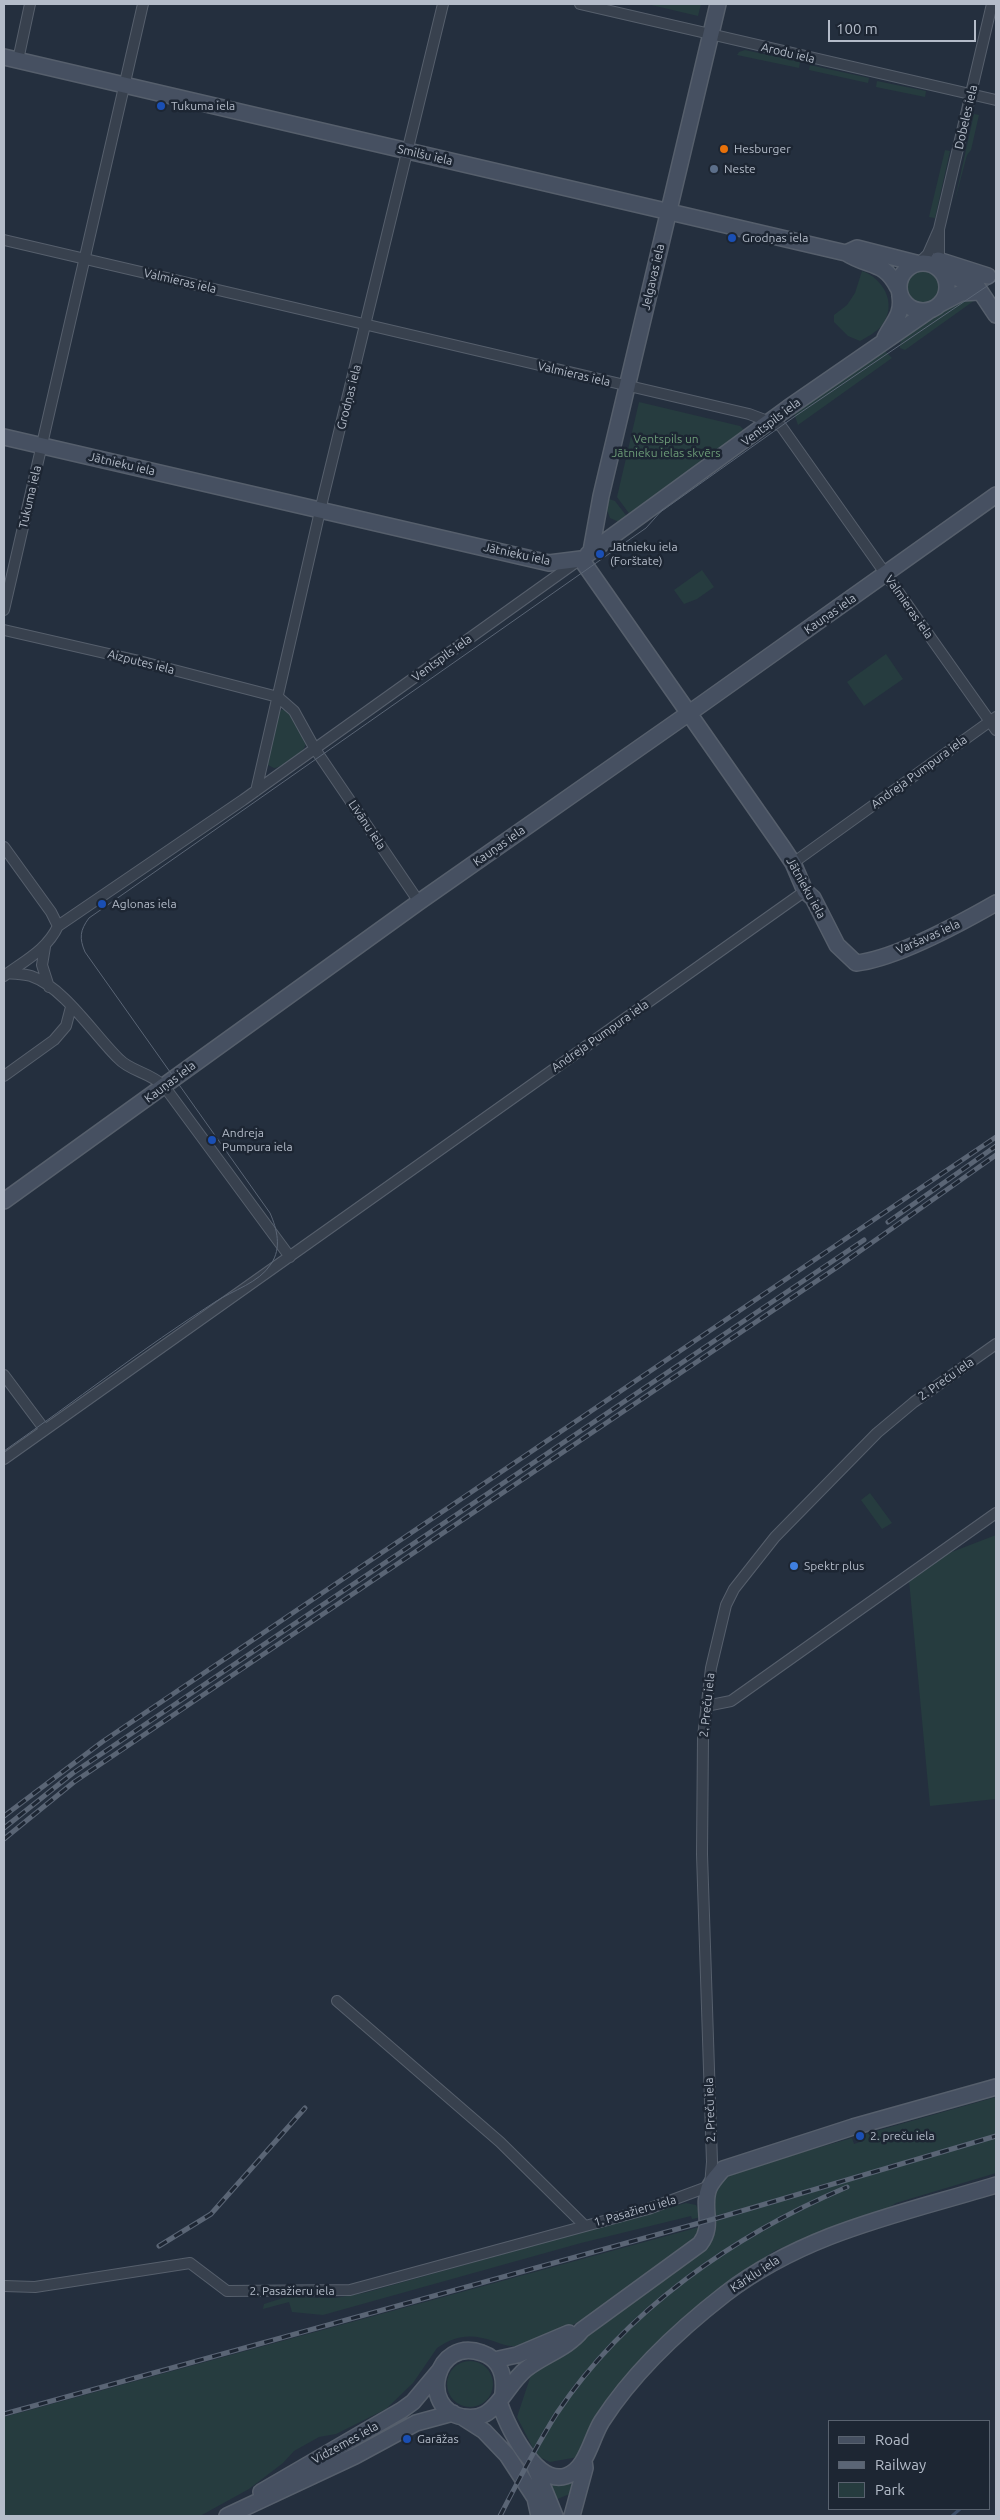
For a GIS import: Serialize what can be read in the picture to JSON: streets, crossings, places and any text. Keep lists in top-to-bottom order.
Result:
{
  "streets": {
    "street": [
      "Arodu iela",
      "Dobeles iela",
      "Smilšu iela",
      "Jelgavas iela",
      "Valmieras iela",
      "Grodņas iela",
      "Ventspils iela",
      "Jātnieku iela",
      "Tukuma iela",
      "Kauņas iela",
      "Aizputes iela",
      "Andreja Pumpura iela",
      "Līvānu iela",
      "Varšavas iela",
      "2. Preču iela",
      "1. Pasažieru iela",
      "Kārklu iela",
      "2. Pasažieru iela",
      "Vidzemes iela"
    ]
  },
  "crossings": [
    ["Arodu iela", "Dobeles iela"],
    ["Arodu iela", "Jelgavas iela"],
    ["Smilšu iela", "Jelgavas iela"],
    ["Smilšu iela", "Grodņas iela"],
    ["Smilšu iela", "Ventspils iela"],
    ["Smilšu iela", "Tukuma iela"],
    ["Jelgavas iela", "Valmieras iela"],
    ["Jelgavas iela", "Ventspils iela"],
    ["Jelgavas iela", "Jātnieku iela"],
    ["Valmieras iela", "Grodņas iela"],
    ["Valmieras iela", "Ventspils iela"],
    ["Valmieras iela", "Tukuma iela"],
    ["Valmieras iela", "Kauņas iela"],
    ["Valmieras iela", "Andreja Pumpura iela"],
    ["Grodņas iela", "Ventspils iela"],
    ["Grodņas iela", "Jātnieku iela"],
    ["Grodņas iela", "Aizputes iela"],
    ["Grodņas iela", "Līvānu iela"],
    ["Ventspils iela", "Jātnieku iela"],
    ["Ventspils iela", "Līvānu iela"],
    ["Jātnieku iela", "Tukuma iela"],
    ["Jātnieku iela", "Kauņas iela"],
    ["Jātnieku iela", "Andreja Pumpura iela"],
    ["Jātnieku iela", "Varšavas iela"],
    ["Kauņas iela", "Līvānu iela"],
    ["Aizputes iela", "Līvānu iela"],
    ["2. Preču iela", "1. Pasažieru iela"],
    ["2. Preču iela", "Vidzemes iela"],
    ["1. Pasažieru iela", "2. Pasažieru iela"],
    ["1. Pasažieru iela", "Vidzemes iela"]
  ],
  "parks": ["Ventspils un Jātnieku ielas skvērs"],
  "places": [
    "Tukuma iela",
    "Hesburger",
    "Neste",
    "Grodņas iela",
    "Jātnieku iela (Forštate)",
    "Aglonas iela",
    "Andreja Pumpura iela",
    "Spektr plus",
    "2. preču iela",
    "Garāžas"
  ],
  "legend": ["Road", "Railway", "Park"],
  "scale_bar": "100 m"
}
